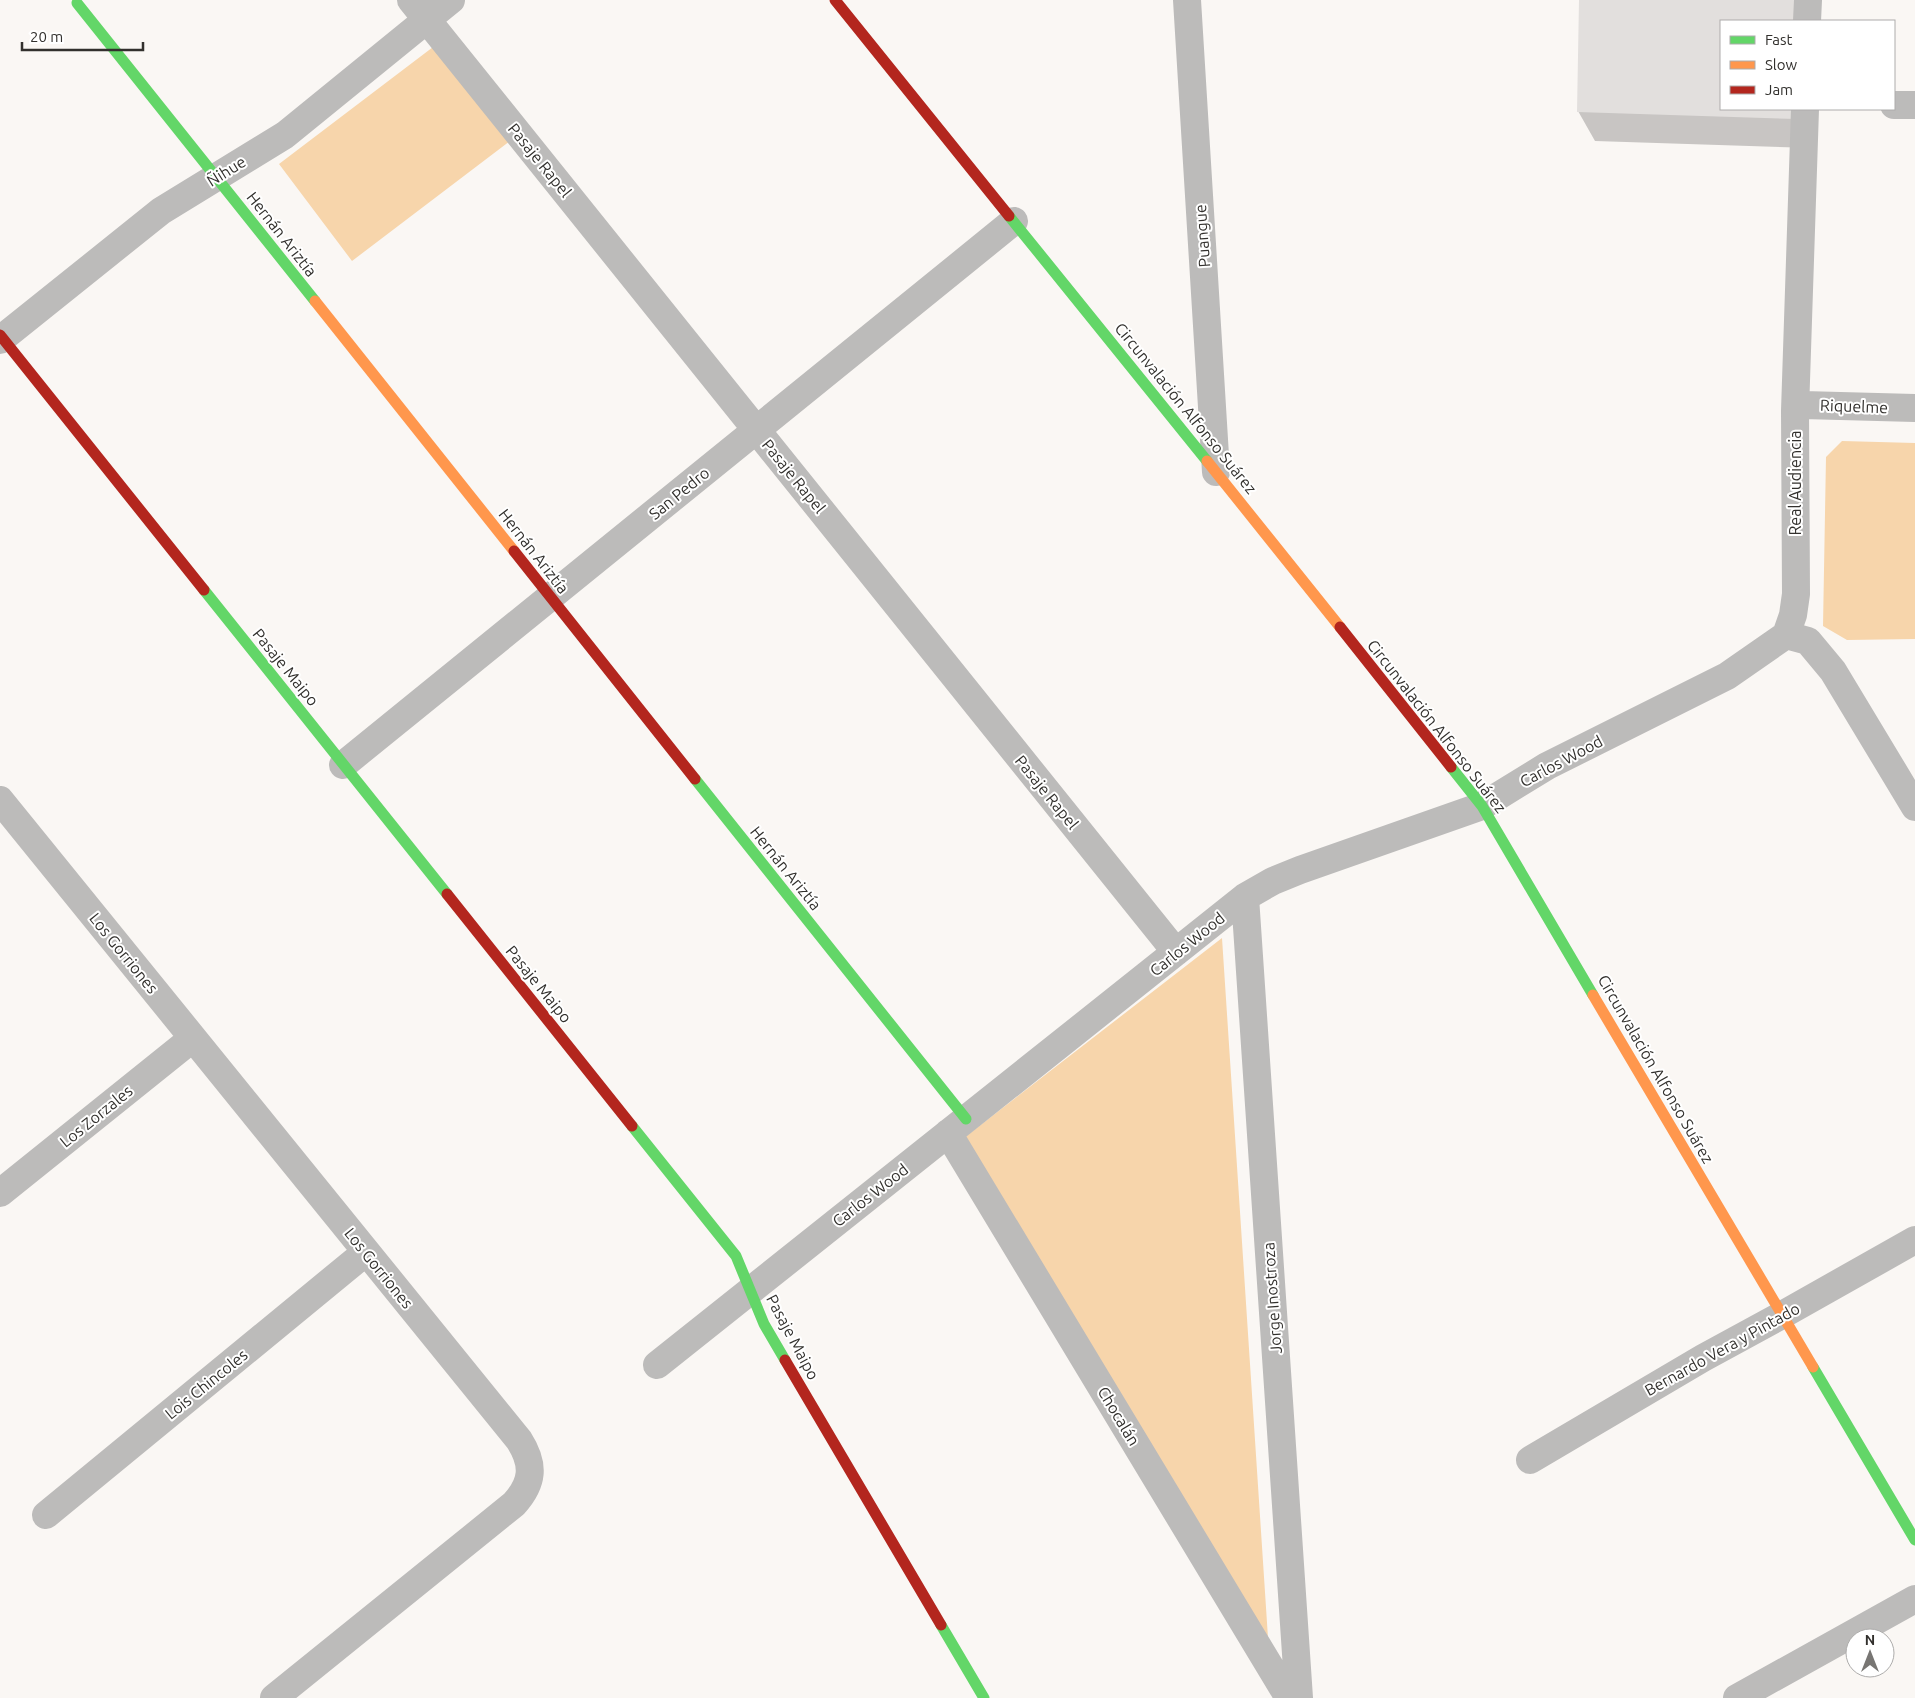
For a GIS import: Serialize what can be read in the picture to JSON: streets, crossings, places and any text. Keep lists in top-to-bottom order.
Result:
{
  "streets": {
    "street": [
      "Pasaje Rapel",
      "Ñihue",
      "Hernán Ariztía",
      "Puangue",
      "Riquelme",
      "Circunvalación Alfonso Suárez",
      "Real Audiencia",
      "San Pedro",
      "Pasaje Maipo",
      "Carlos Wood",
      "Los Gorriones",
      "Los Zorzales",
      "Jorge Inostroza",
      "Bernardo Vera y Pintado",
      "Lois Chincoles",
      "Chocalán"
    ]
  },
  "crossings": [
    ["Pasaje Rapel", "Ñihue"],
    ["Pasaje Rapel", "San Pedro"],
    ["Pasaje Rapel", "Carlos Wood"],
    ["Ñihue", "Hernán Ariztía"],
    ["Ñihue", "Pasaje Maipo"],
    ["Hernán Ariztía", "San Pedro"],
    ["Hernán Ariztía", "Carlos Wood"],
    ["Hernán Ariztía", "Chocalán"],
    ["Puangue", "Circunvalación Alfonso Suárez"],
    ["Riquelme", "Real Audiencia"],
    ["Circunvalación Alfonso Suárez", "San Pedro"],
    ["Circunvalación Alfonso Suárez", "Carlos Wood"],
    ["Circunvalación Alfonso Suárez", "Bernardo Vera y Pintado"],
    ["Real Audiencia", "Carlos Wood"],
    ["San Pedro", "Pasaje Maipo"],
    ["Pasaje Maipo", "Carlos Wood"],
    ["Carlos Wood", "Jorge Inostroza"],
    ["Carlos Wood", "Chocalán"],
    ["Los Gorriones", "Los Zorzales"],
    ["Los Gorriones", "Lois Chincoles"]
  ],
  "legend": ["Fast", "Slow", "Jam"],
  "scale_bar": "20 m",
  "north": "top"
}
